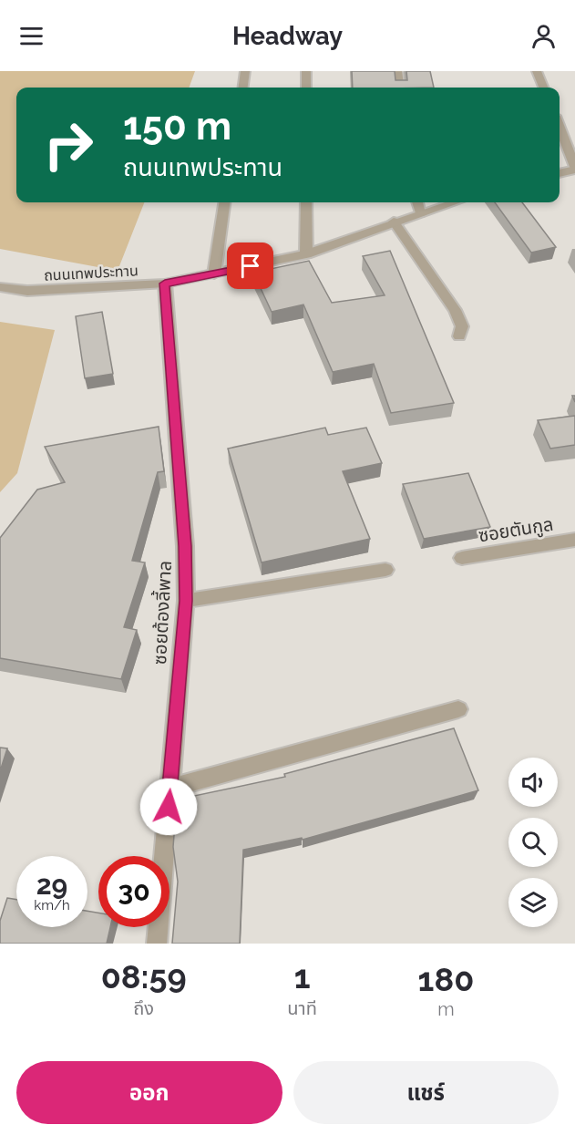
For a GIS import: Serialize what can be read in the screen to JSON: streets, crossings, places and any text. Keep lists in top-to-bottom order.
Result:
{
  "streets": {
    "street": ["ถนนเทพประทาน", "ซอยตันกูล", "ซอยต้องลี้พาล"]
  },
  "crossings": [
    ["ถนนเทพประทาน", "ซอยต้องลี้พาล"]
  ],
  "page": {
    "header": "Headway",
    "turn": ["150 m", "ถนนเทพประทาน"],
    "speed": "29 km/h",
    "limit": "30",
    "eta": [
      "08:59",
      "ถึง",
      "1",
      "นาที",
      "180",
      "m"
    ],
    "buttons": ["ออก", "แชร์"]
  }
}
